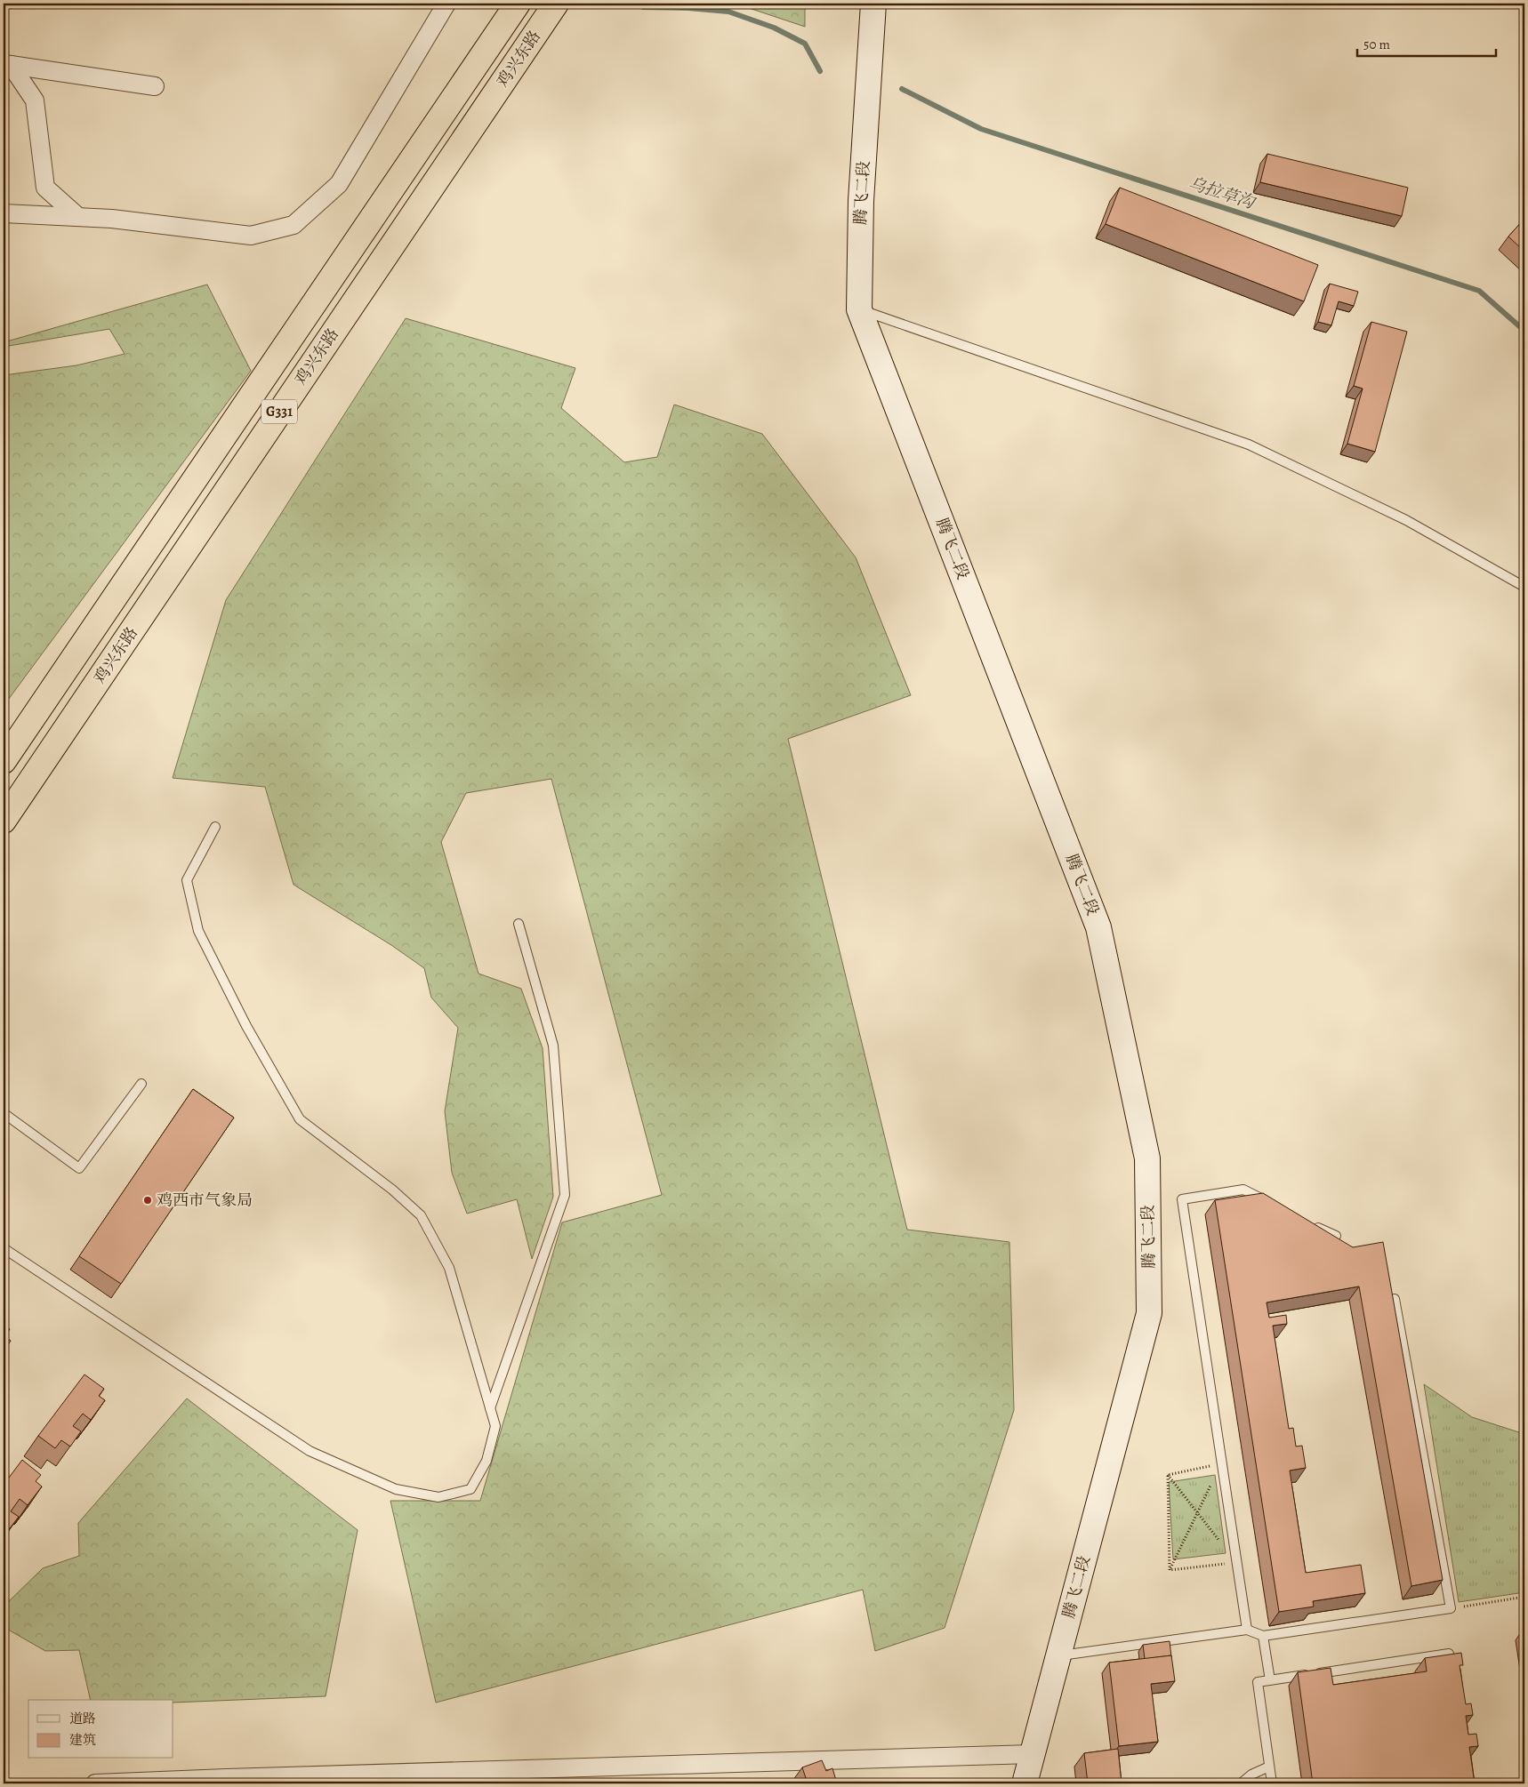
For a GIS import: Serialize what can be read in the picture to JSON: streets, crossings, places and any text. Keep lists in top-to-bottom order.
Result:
{
  "streets": {
    "highway": ["鸡兴东路", "G331"],
    "street": ["腾飞二段"]
  },
  "water": ["乌拉草沟"],
  "places": ["鸡西市气象局"],
  "legend": ["道路", "建筑"],
  "scale_bar": "50 m"
}
